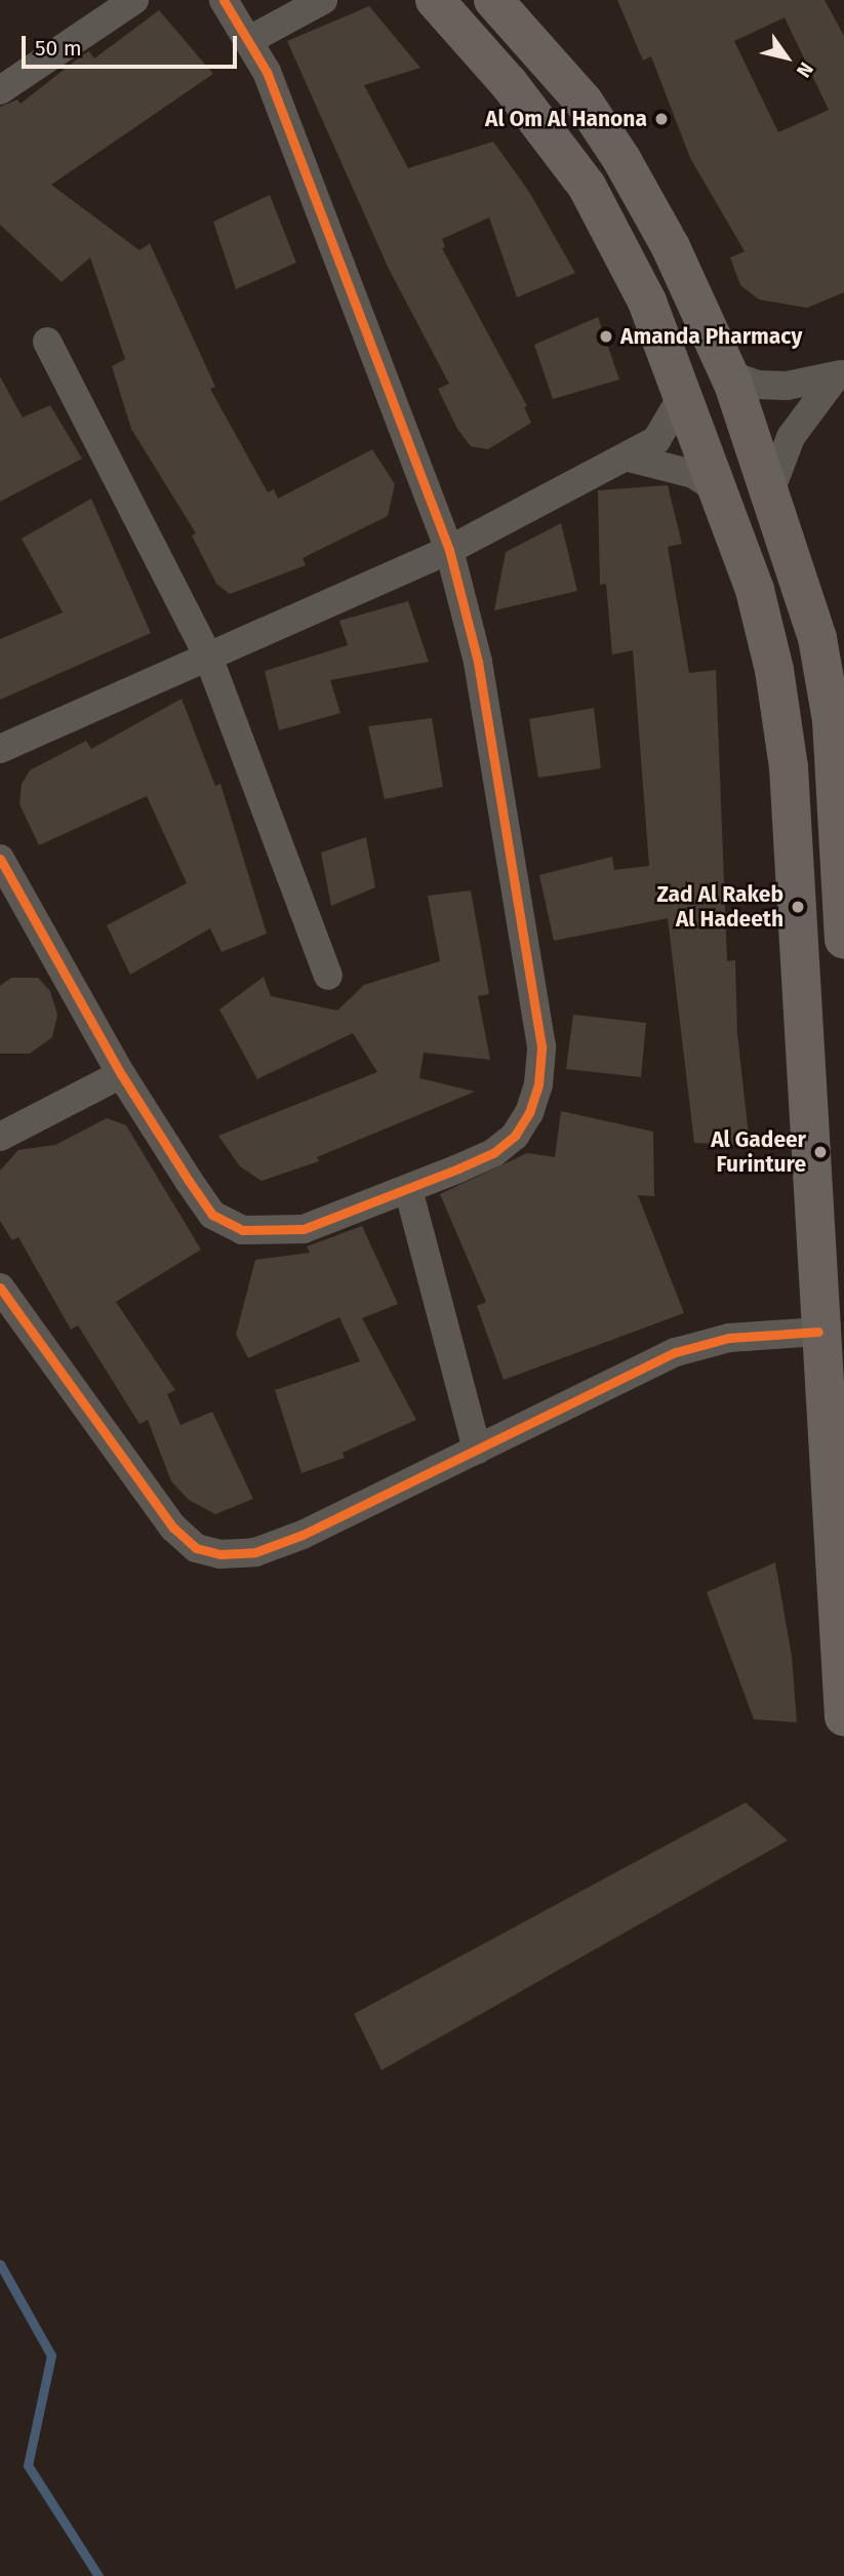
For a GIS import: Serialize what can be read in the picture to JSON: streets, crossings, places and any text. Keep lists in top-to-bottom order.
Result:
{
  "places": [
    "Al Om Al Hanona",
    "Amanda Pharmacy",
    "Zad Al Rakeb Al Hadeeth",
    "Al Gadeer Furinture"
  ],
  "scale_bar": "50 m",
  "north": "bottom right"
}
